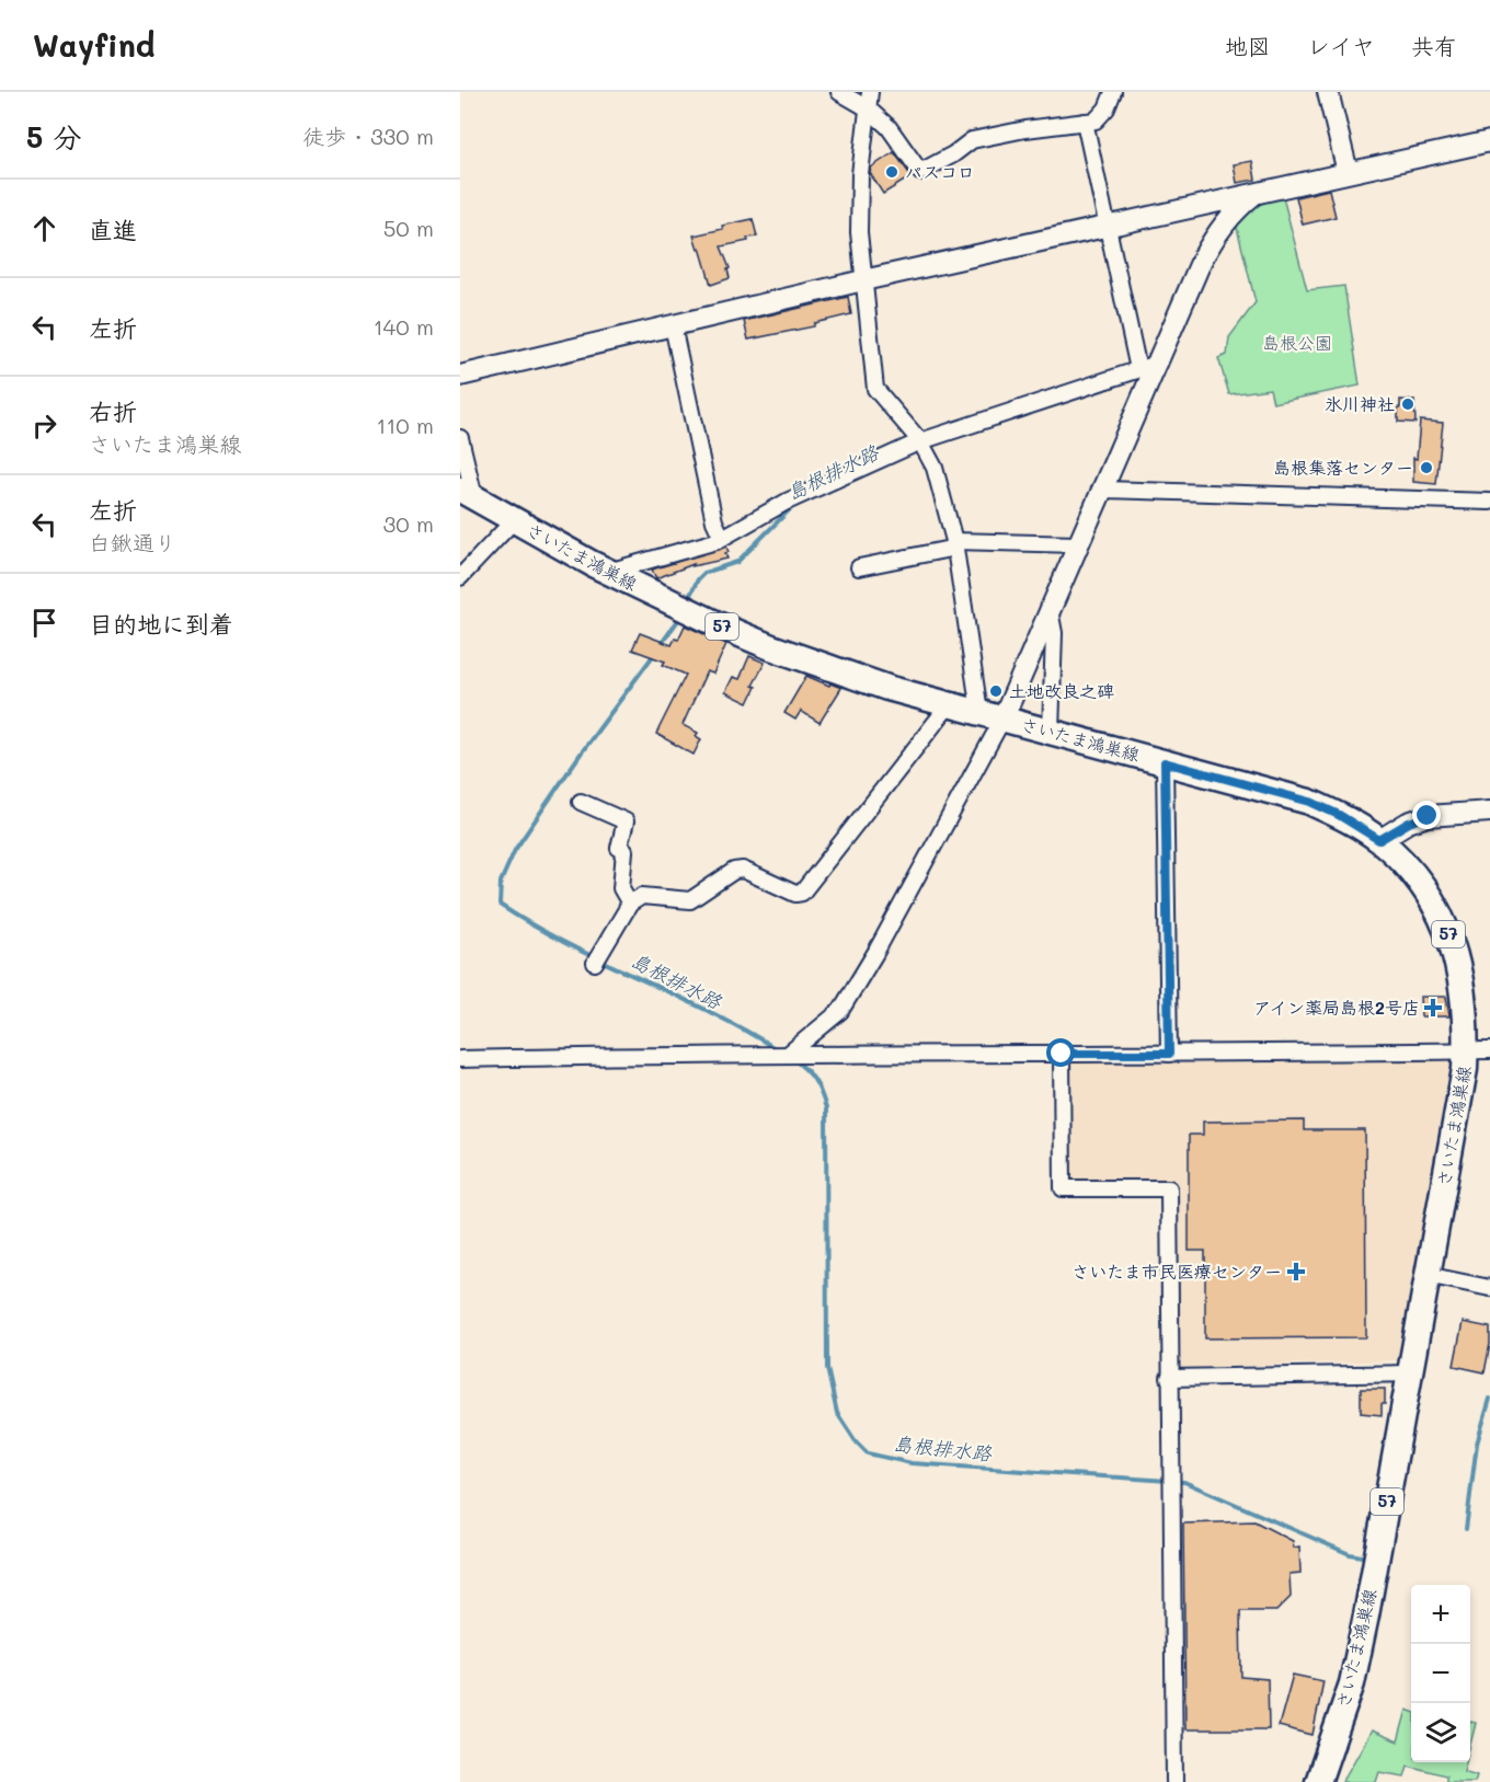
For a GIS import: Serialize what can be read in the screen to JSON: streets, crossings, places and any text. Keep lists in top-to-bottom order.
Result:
{
  "streets": {
    "main road": ["さいたま鴻巣線", "57"]
  },
  "water": ["島根排水路"],
  "parks": ["島根公園"],
  "places": {
    "other": [
      "パスコロ",
      "氷川神社",
      "島根集落センター",
      "土地改良之碑"
    ],
    "health": ["アイン薬局島根2号店", "さいたま市民医療センター"]
  },
  "page": {
    "header": "Wayfind",
    "nav": ["地図", "レイヤ", "共有"],
    "heading": ["5 分", "徒歩 · 330 m"],
    "list": [
      ["直進", "50 m"],
      ["左折", "140 m"],
      ["右折", "さいたま鴻巣線", "110 m"],
      ["左折", "白鍬通り", "30 m"],
      "目的地に到着"
    ],
    "map_buttons": ["+", "−"]
  }
}
